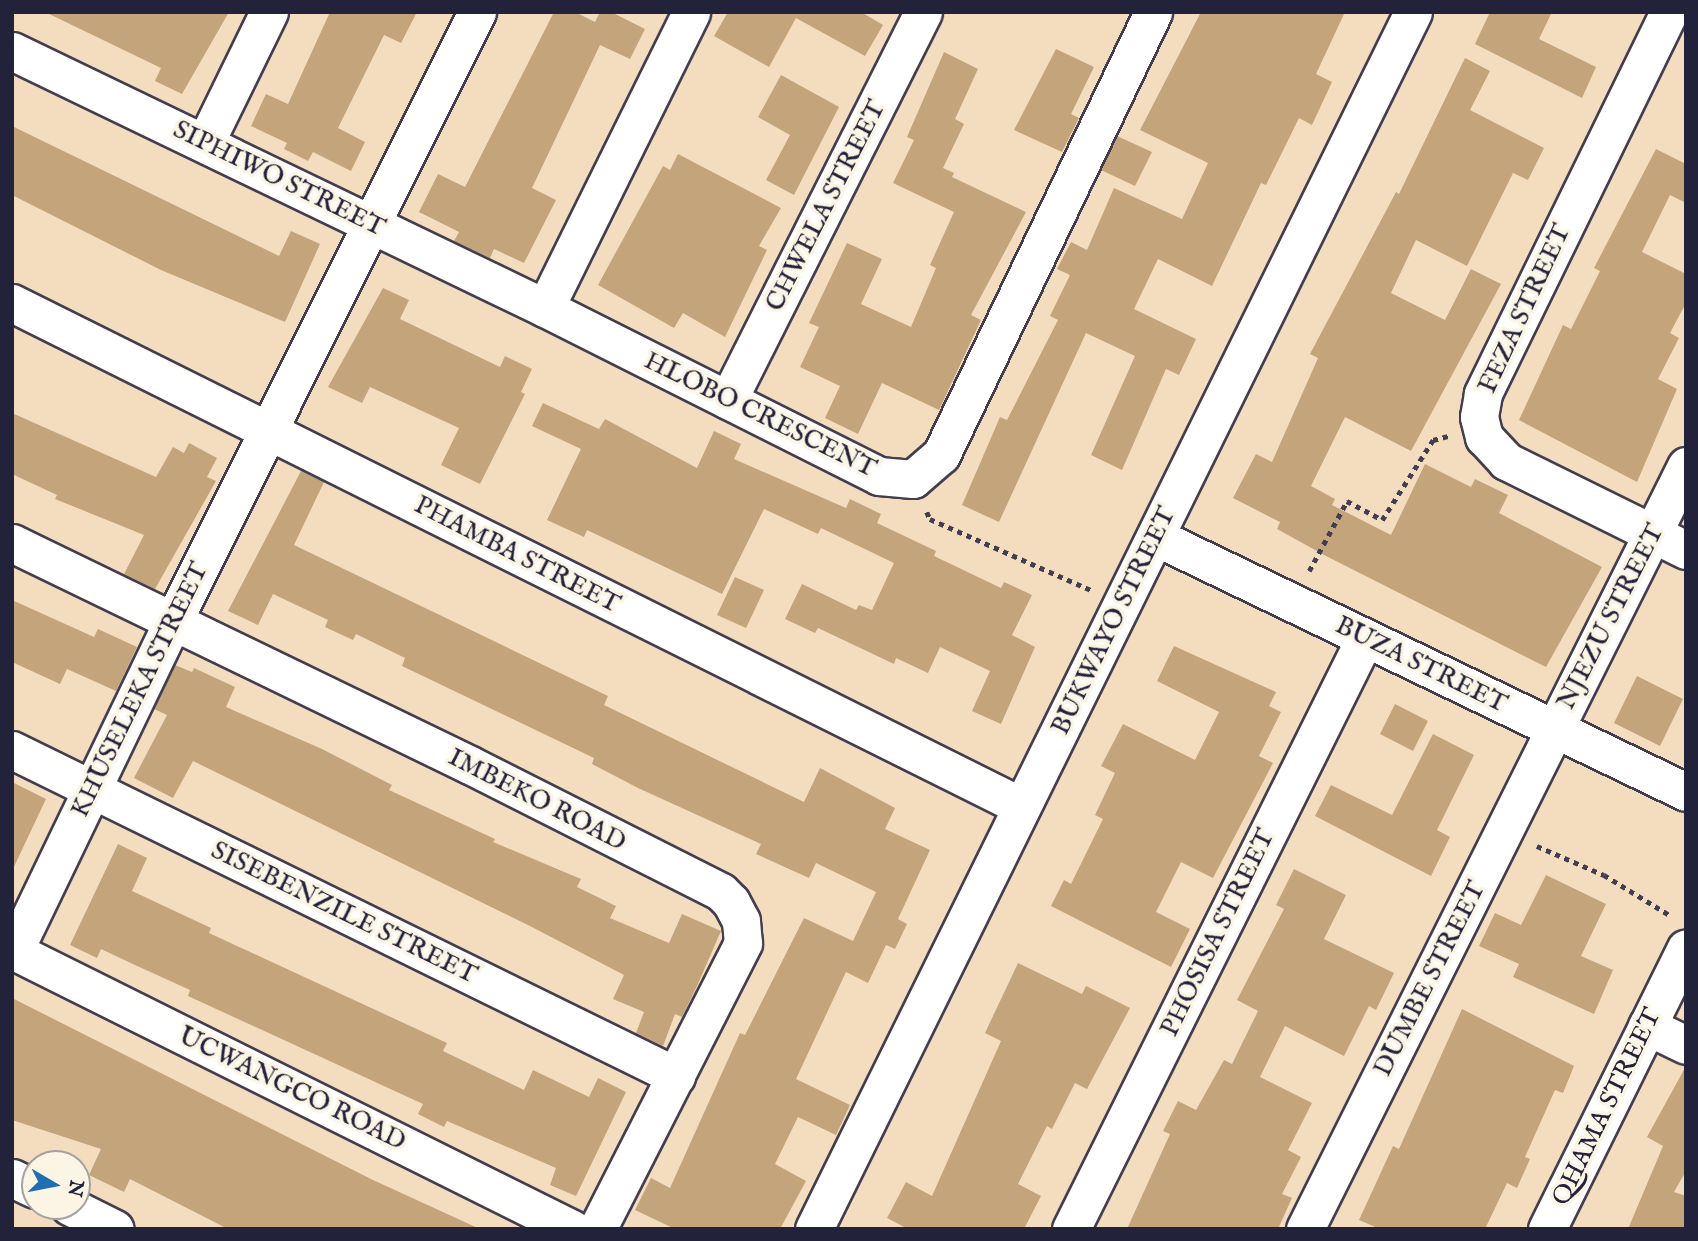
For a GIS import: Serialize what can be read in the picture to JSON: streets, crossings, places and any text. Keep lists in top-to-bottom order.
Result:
{
  "streets": {
    "street": [
      "SIPHIWO STREET",
      "CHWELA STREET",
      "FEZA STREET",
      "HLOBO CRESCENT",
      "PHAMBA STREET",
      "NJEZU STREET",
      "BUKWAYO STREET",
      "BUZA STREET",
      "KHUSELEKA STREET",
      "IMBEKO ROAD",
      "SISEBENZILE STREET",
      "PHOSISA STREET",
      "DUMBE STREET",
      "UCWANGCO ROAD",
      "QHAMA STREET"
    ]
  },
  "crossings": [
    ["SIPHIWO STREET", "HLOBO CRESCENT"],
    ["SIPHIWO STREET", "KHUSELEKA STREET"],
    ["CHWELA STREET", "HLOBO CRESCENT"],
    ["FEZA STREET", "NJEZU STREET"],
    ["PHAMBA STREET", "BUKWAYO STREET"],
    ["PHAMBA STREET", "KHUSELEKA STREET"],
    ["NJEZU STREET", "BUZA STREET"],
    ["NJEZU STREET", "DUMBE STREET"],
    ["BUKWAYO STREET", "BUZA STREET"],
    ["BUZA STREET", "PHOSISA STREET"],
    ["BUZA STREET", "DUMBE STREET"],
    ["KHUSELEKA STREET", "IMBEKO ROAD"],
    ["KHUSELEKA STREET", "SISEBENZILE STREET"],
    ["KHUSELEKA STREET", "UCWANGCO ROAD"],
    ["IMBEKO ROAD", "SISEBENZILE STREET"]
  ],
  "north": "right"
}
